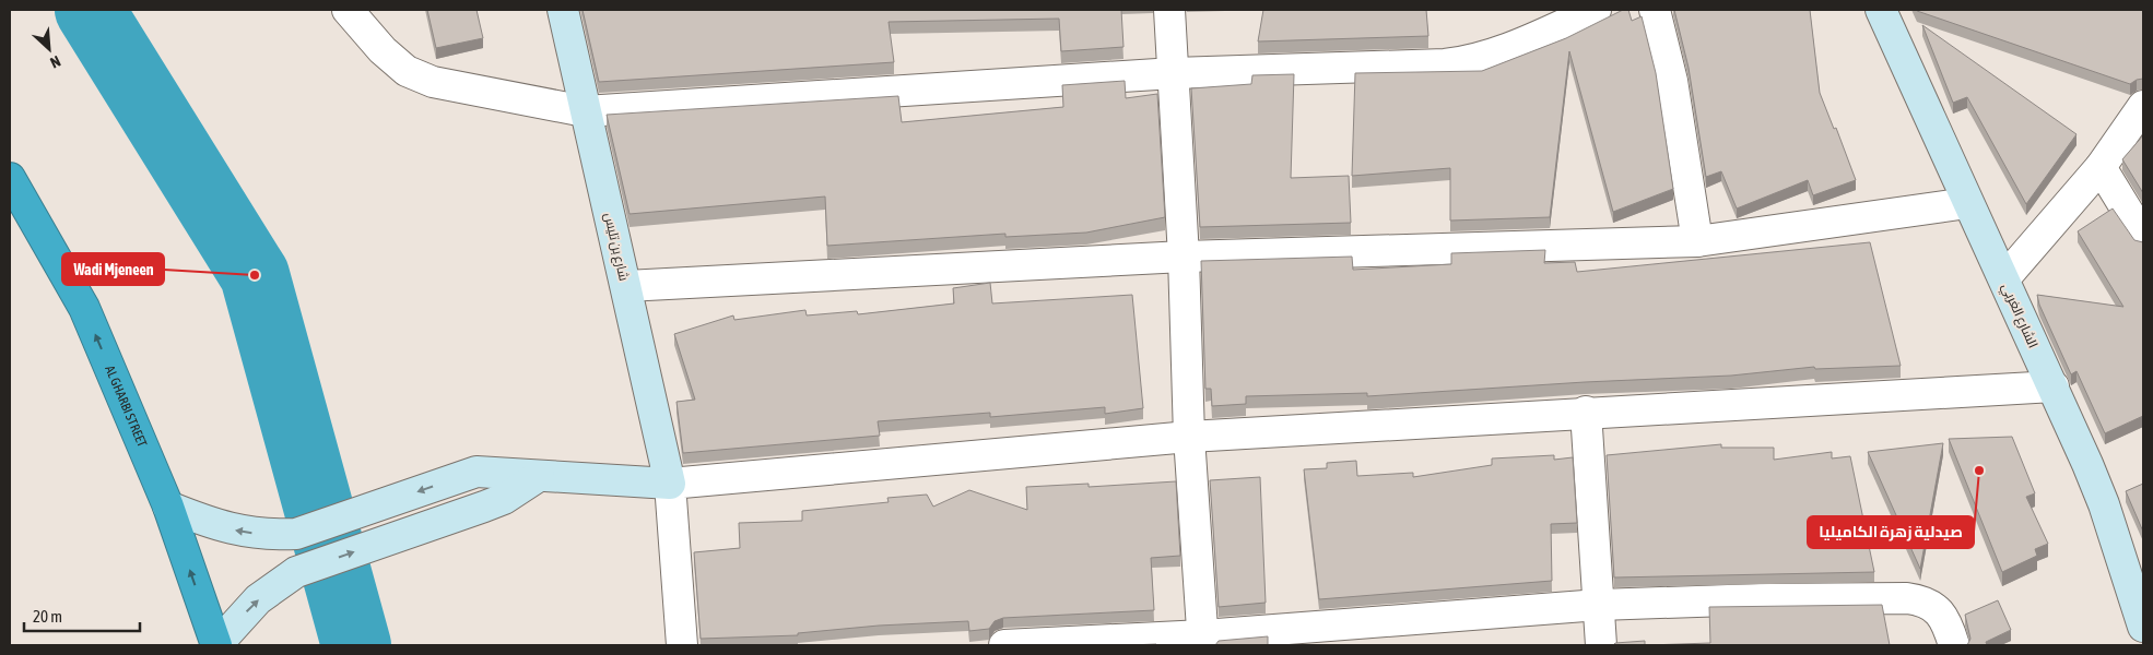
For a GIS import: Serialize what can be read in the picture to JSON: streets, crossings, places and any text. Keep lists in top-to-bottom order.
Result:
{
  "streets": {
    "highway": ["AL GHARBI STREET"],
    "street": ["شارع بن تليس", "الشارع الغربي"]
  },
  "one_way": ["AL GHARBI STREET"],
  "places": ["Wadi Mjeneen", "صيدلية زهرة الكاميليا"],
  "scale_bar": "20 m",
  "north": "bottom right"
}
